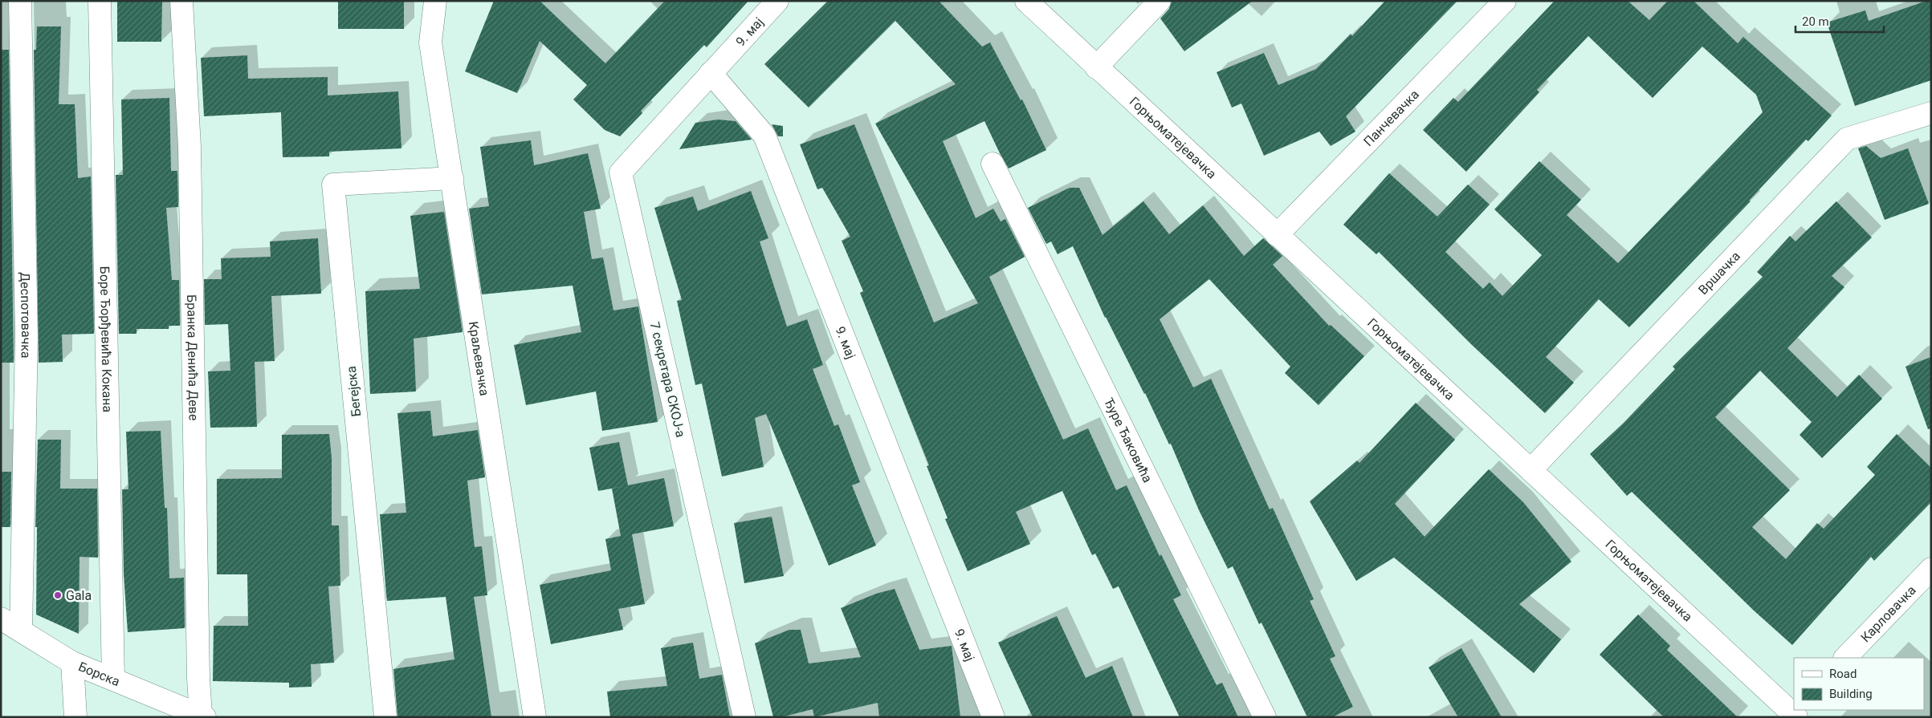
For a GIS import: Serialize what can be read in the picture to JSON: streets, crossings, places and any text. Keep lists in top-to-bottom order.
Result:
{
  "streets": {
    "street": [
      "9. мај",
      "Панчевачка",
      "Горњоматејевачка",
      "Вршачка",
      "Деспотовачка",
      "Боре Ђорђевића Кокана",
      "Бранка Денића Деве",
      "Краљевачка",
      "7 секретара СКОЈ-а",
      "Бегејска",
      "Ђуре Ђаковића",
      "Карловачка",
      "Борска"
    ]
  },
  "crossings": [
    ["9. мај", "7 секретара СКОЈ-а"],
    ["Панчевачка", "Горњоматејевачка"],
    ["Горњоматејевачка", "Вршачка"],
    ["Деспотовачка", "Борска"],
    ["Боре Ђорђевића Кокана", "Борска"],
    ["Бранка Денића Деве", "Борска"],
    ["Краљевачка", "Бегејска"]
  ],
  "places": ["Gala"],
  "legend": ["Road", "Building"],
  "scale_bar": "20 m"
}
